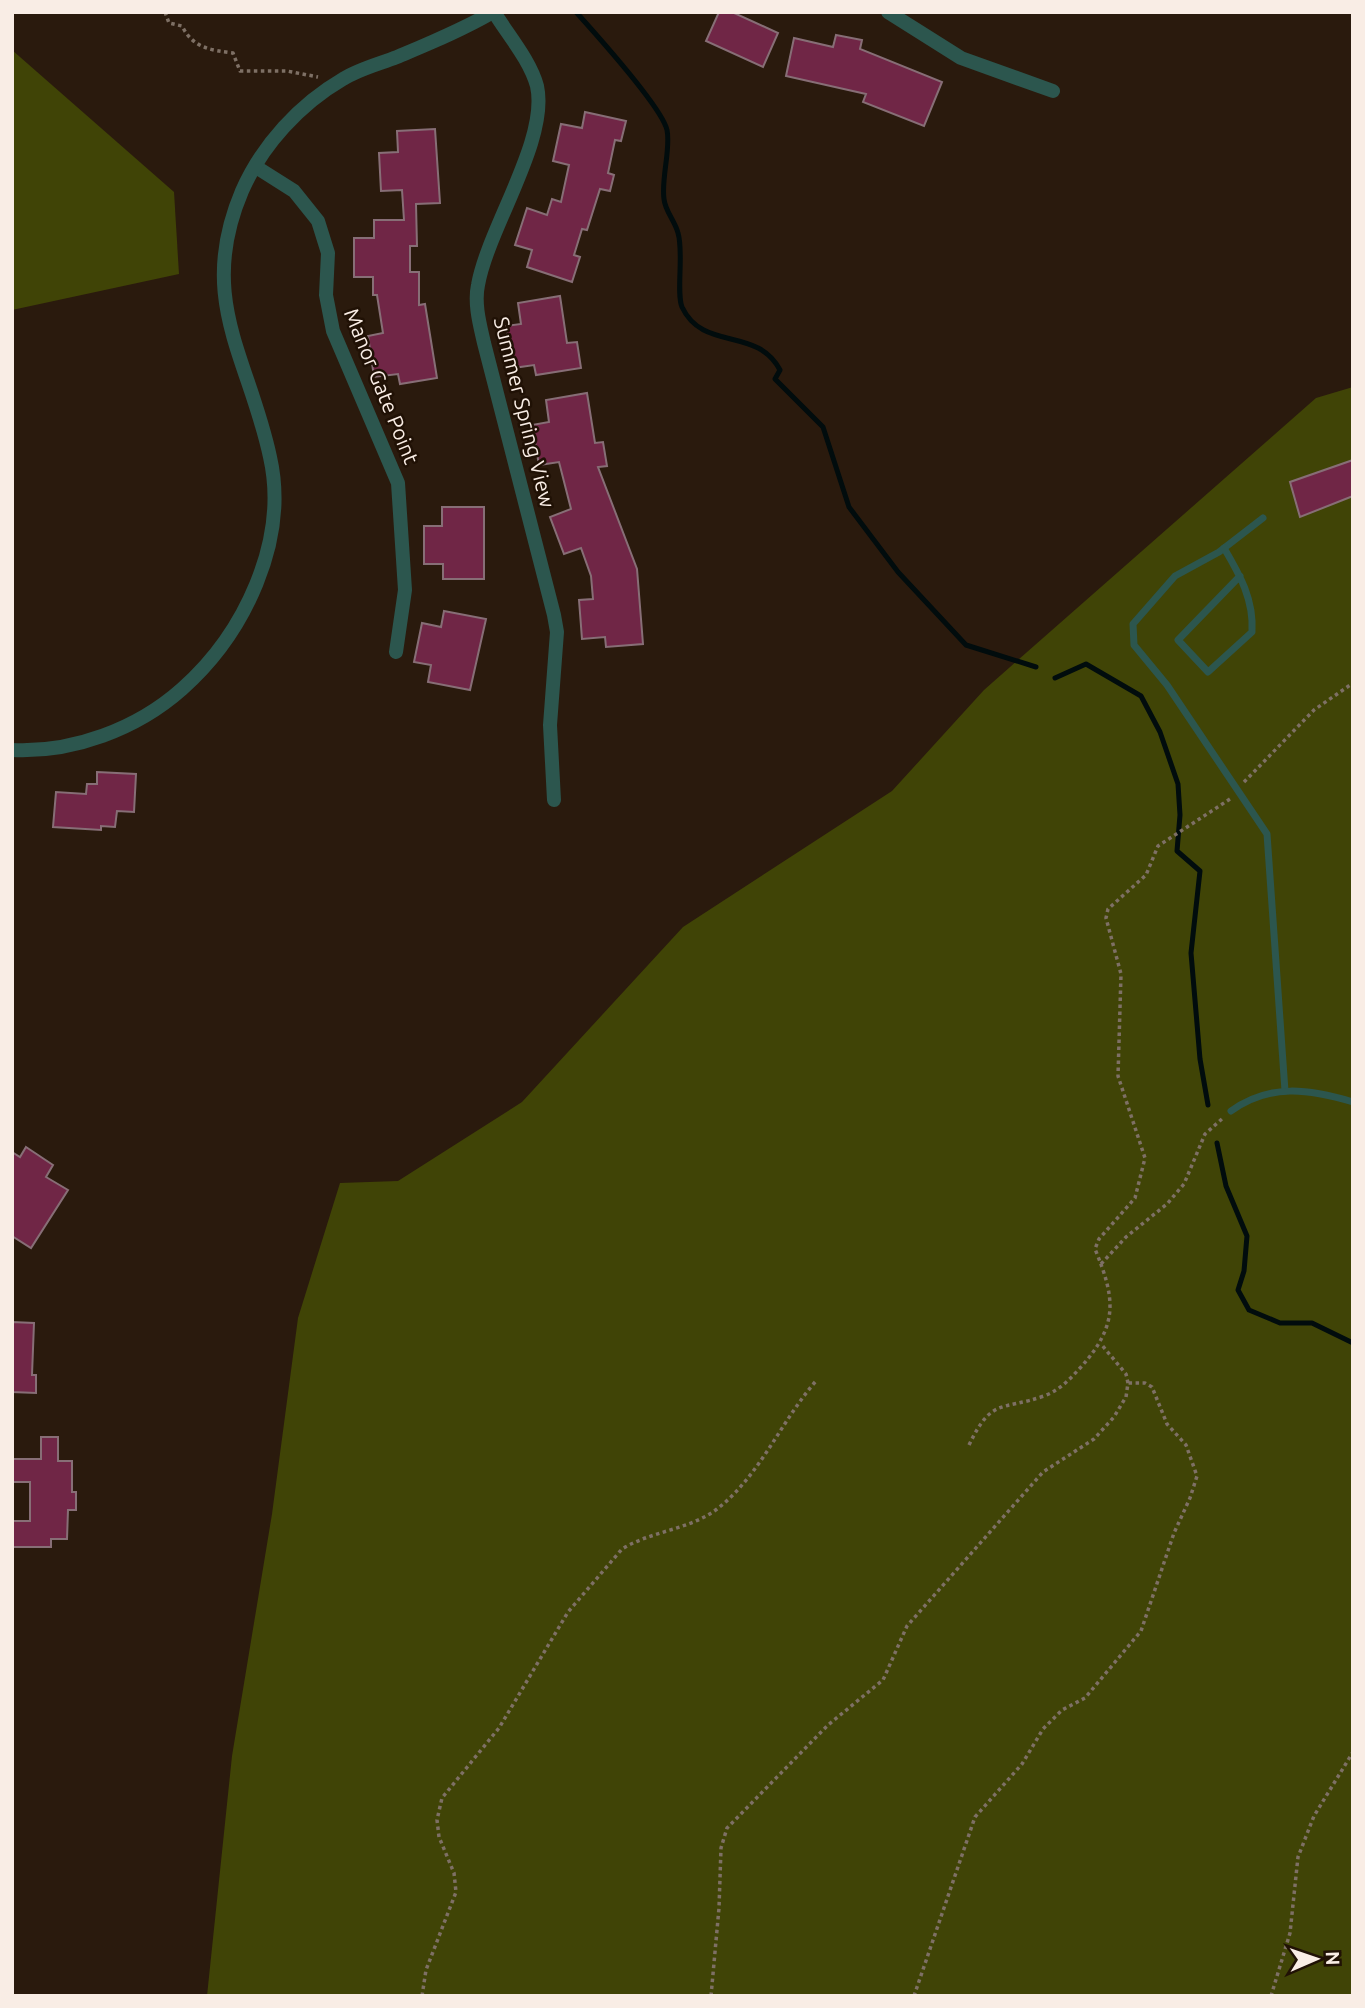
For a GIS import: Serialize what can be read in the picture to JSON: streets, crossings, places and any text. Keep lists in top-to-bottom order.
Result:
{
  "streets": {
    "street": ["Manor Gate Point", "Summer Spring View"]
  },
  "north": "right"
}
